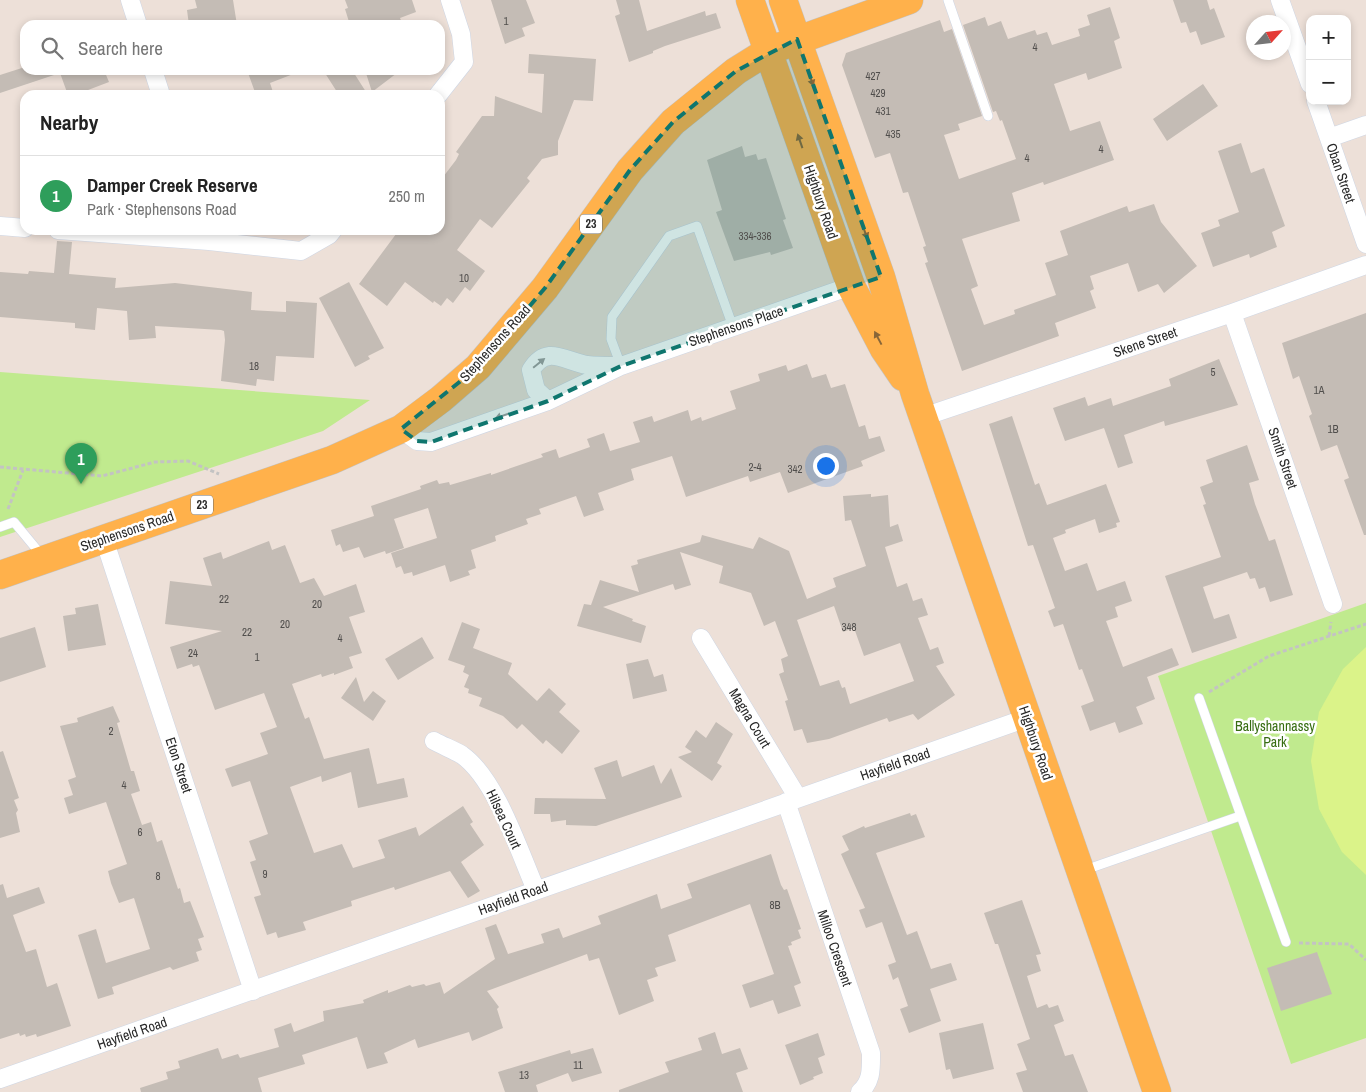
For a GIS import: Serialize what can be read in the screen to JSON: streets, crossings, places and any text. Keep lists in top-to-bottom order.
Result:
{
  "streets": {
    "main road": ["Highbury Road", "23", "Stephensons Road"],
    "street": [
      "Oban Street",
      "Stephensons Place",
      "Skene Street",
      "Smith Street",
      "Magna Court",
      "Hayfield Road",
      "Eton Street",
      "Hilsea Court",
      "Milloo Crescent"
    ]
  },
  "crossings": [
    ["Highbury Road", "23"],
    ["Highbury Road", "Stephensons Place"],
    ["Highbury Road", "Skene Street"],
    ["Highbury Road", "Stephensons Road"],
    ["Highbury Road", "Hayfield Road"],
    ["23", "Stephensons Road"],
    ["Stephensons Place", "Stephensons Road"],
    ["Skene Street", "Smith Street"],
    ["Stephensons Road", "Eton Street"],
    ["Magna Court", "Hayfield Road"],
    ["Magna Court", "Milloo Crescent"],
    ["Hayfield Road", "Eton Street"],
    ["Hayfield Road", "Hilsea Court"],
    ["Hayfield Road", "Milloo Crescent"]
  ],
  "parks": ["Ballyshannassy Park"],
  "house_numbers": [
    "1",
    "4",
    "427",
    "429",
    "431",
    "435",
    "4",
    "4",
    "334-336",
    "10",
    "18",
    "5",
    "1A",
    "1B",
    "2-4",
    "342",
    "22",
    "20",
    "20",
    "348",
    "22",
    "4",
    "24",
    "1",
    "2",
    "4",
    "6",
    "9",
    "8",
    "8B",
    "11",
    "13"
  ],
  "north": "top right",
  "page": {
    "map_buttons": ["+", "−"],
    "search": "Search here",
    "heading": "Nearby",
    "list": [
      {
        "mark": "1",
        "name": "Damper Creek Reserve",
        "note": "Park · Stephensons Road",
        "value": "250 m"
      }
    ],
    "pins": "1"
  }
}
